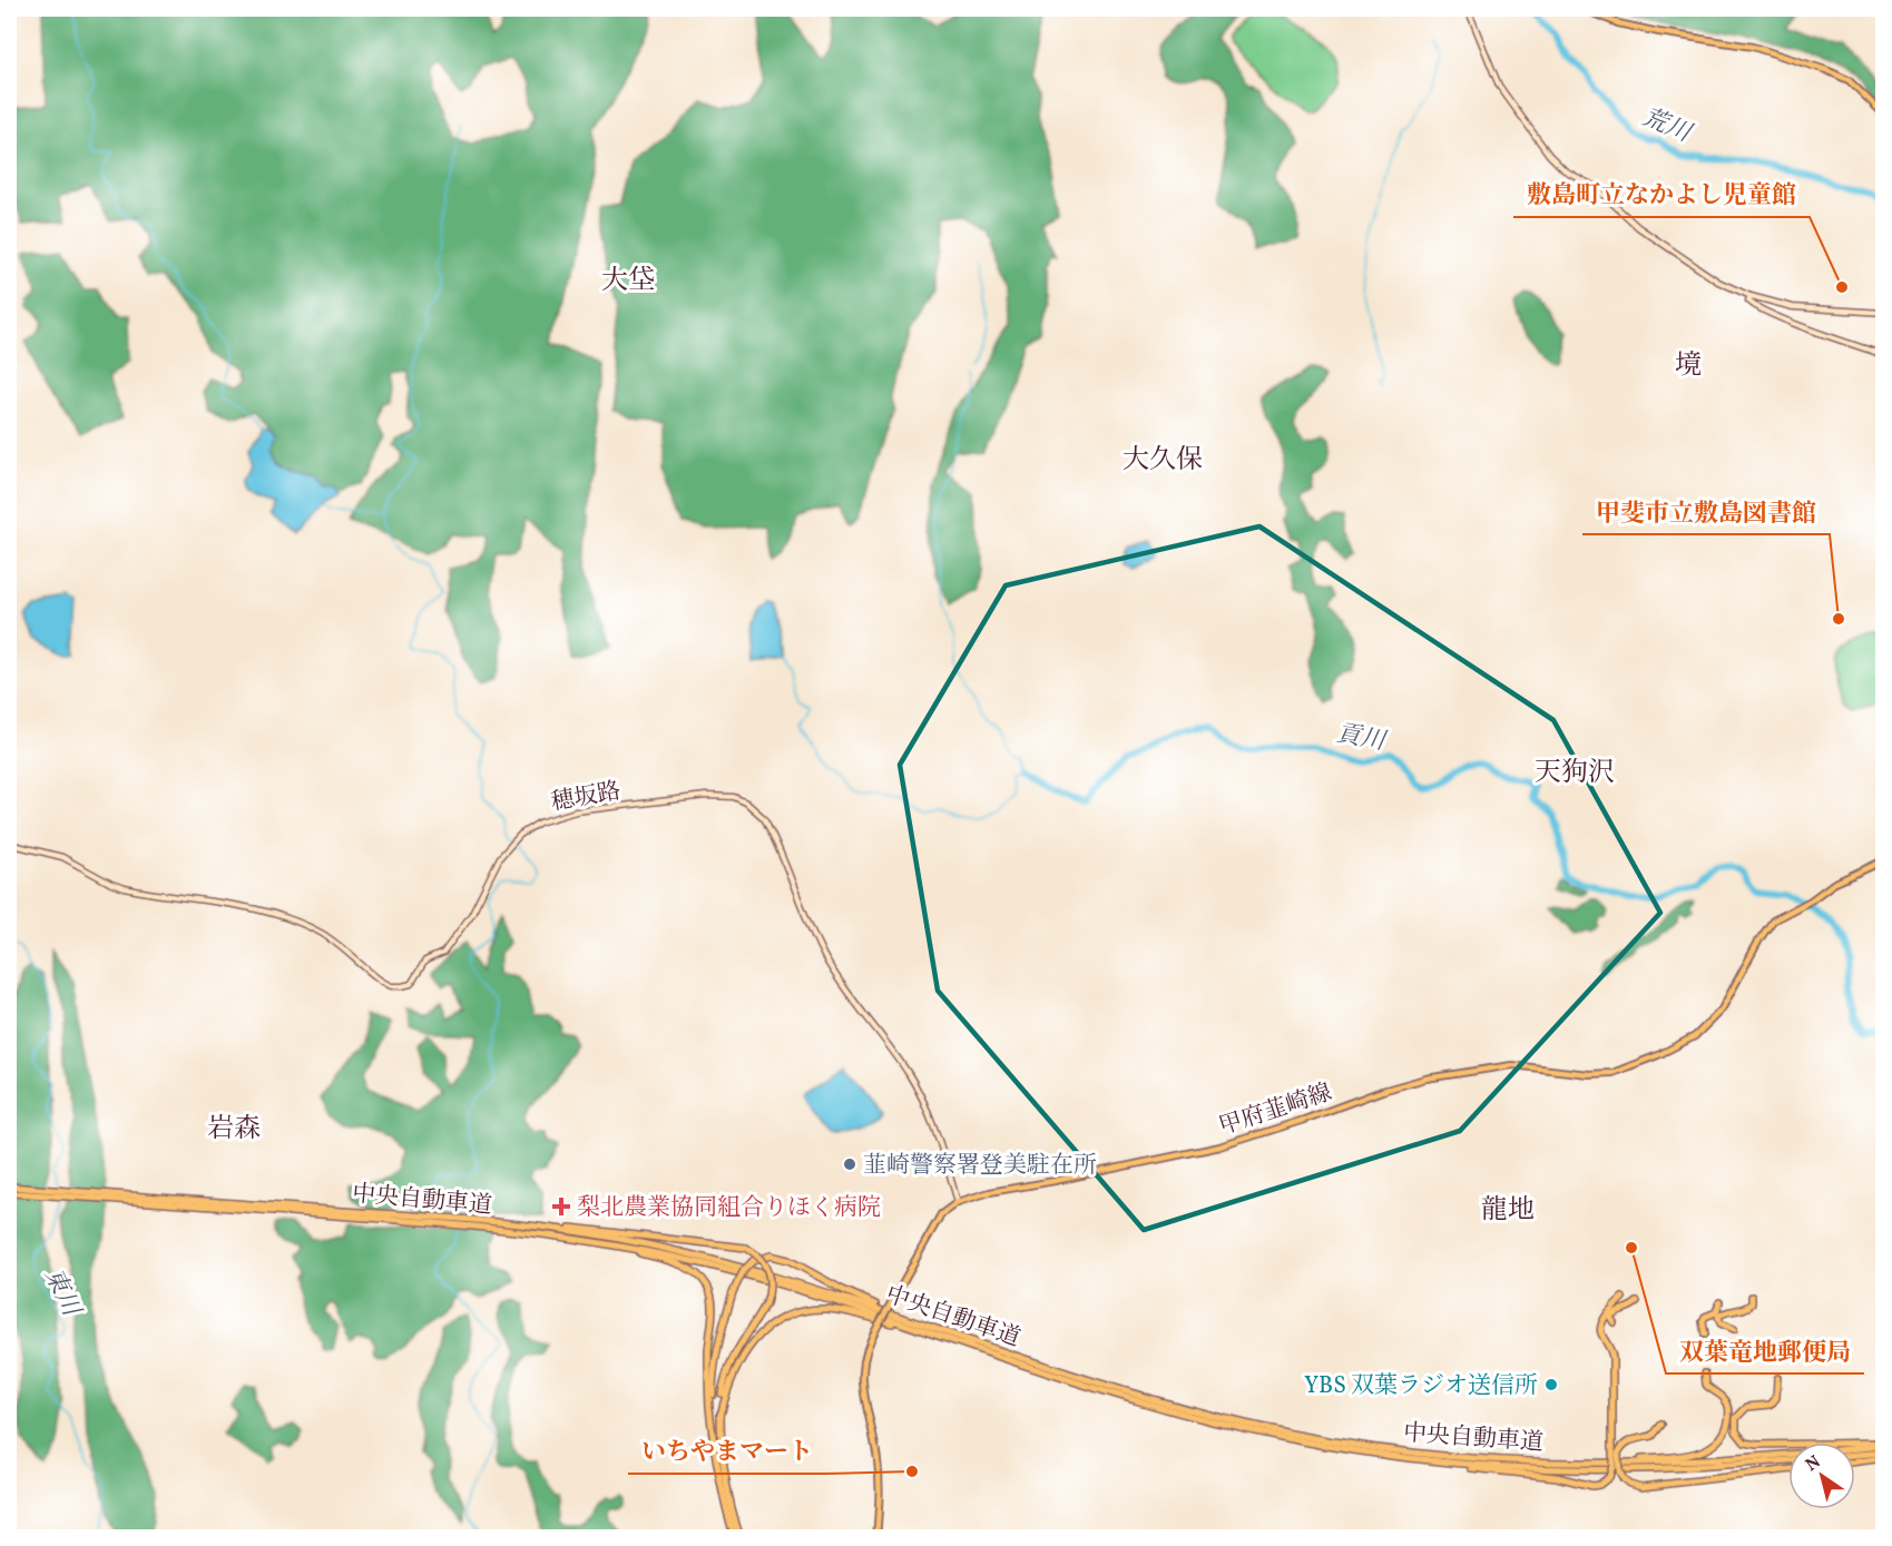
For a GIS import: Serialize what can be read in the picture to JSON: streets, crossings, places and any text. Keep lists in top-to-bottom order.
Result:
{
  "streets": {
    "highway": ["中央自動車道"],
    "main road": ["穂坂路", "甲府韮崎線"]
  },
  "crossings": [
    ["穂坂路", "甲府韮崎線"]
  ],
  "districts": [
    "大垈",
    "境",
    "大久保",
    "天狗沢",
    "岩森",
    "龍地"
  ],
  "water": ["荒川", "貢川", "東川"],
  "places": {
    "other": [
      "敷島町立なかよし児童館",
      "甲斐市立敷島図書館",
      "韮崎警察署登美駐在所",
      "双葉竜地郵便局",
      "YBS 双葉ラジオ送信所",
      "いちやまマート"
    ],
    "health": ["梨北農業協同組合りほく病院"]
  },
  "north": "top left"
}
